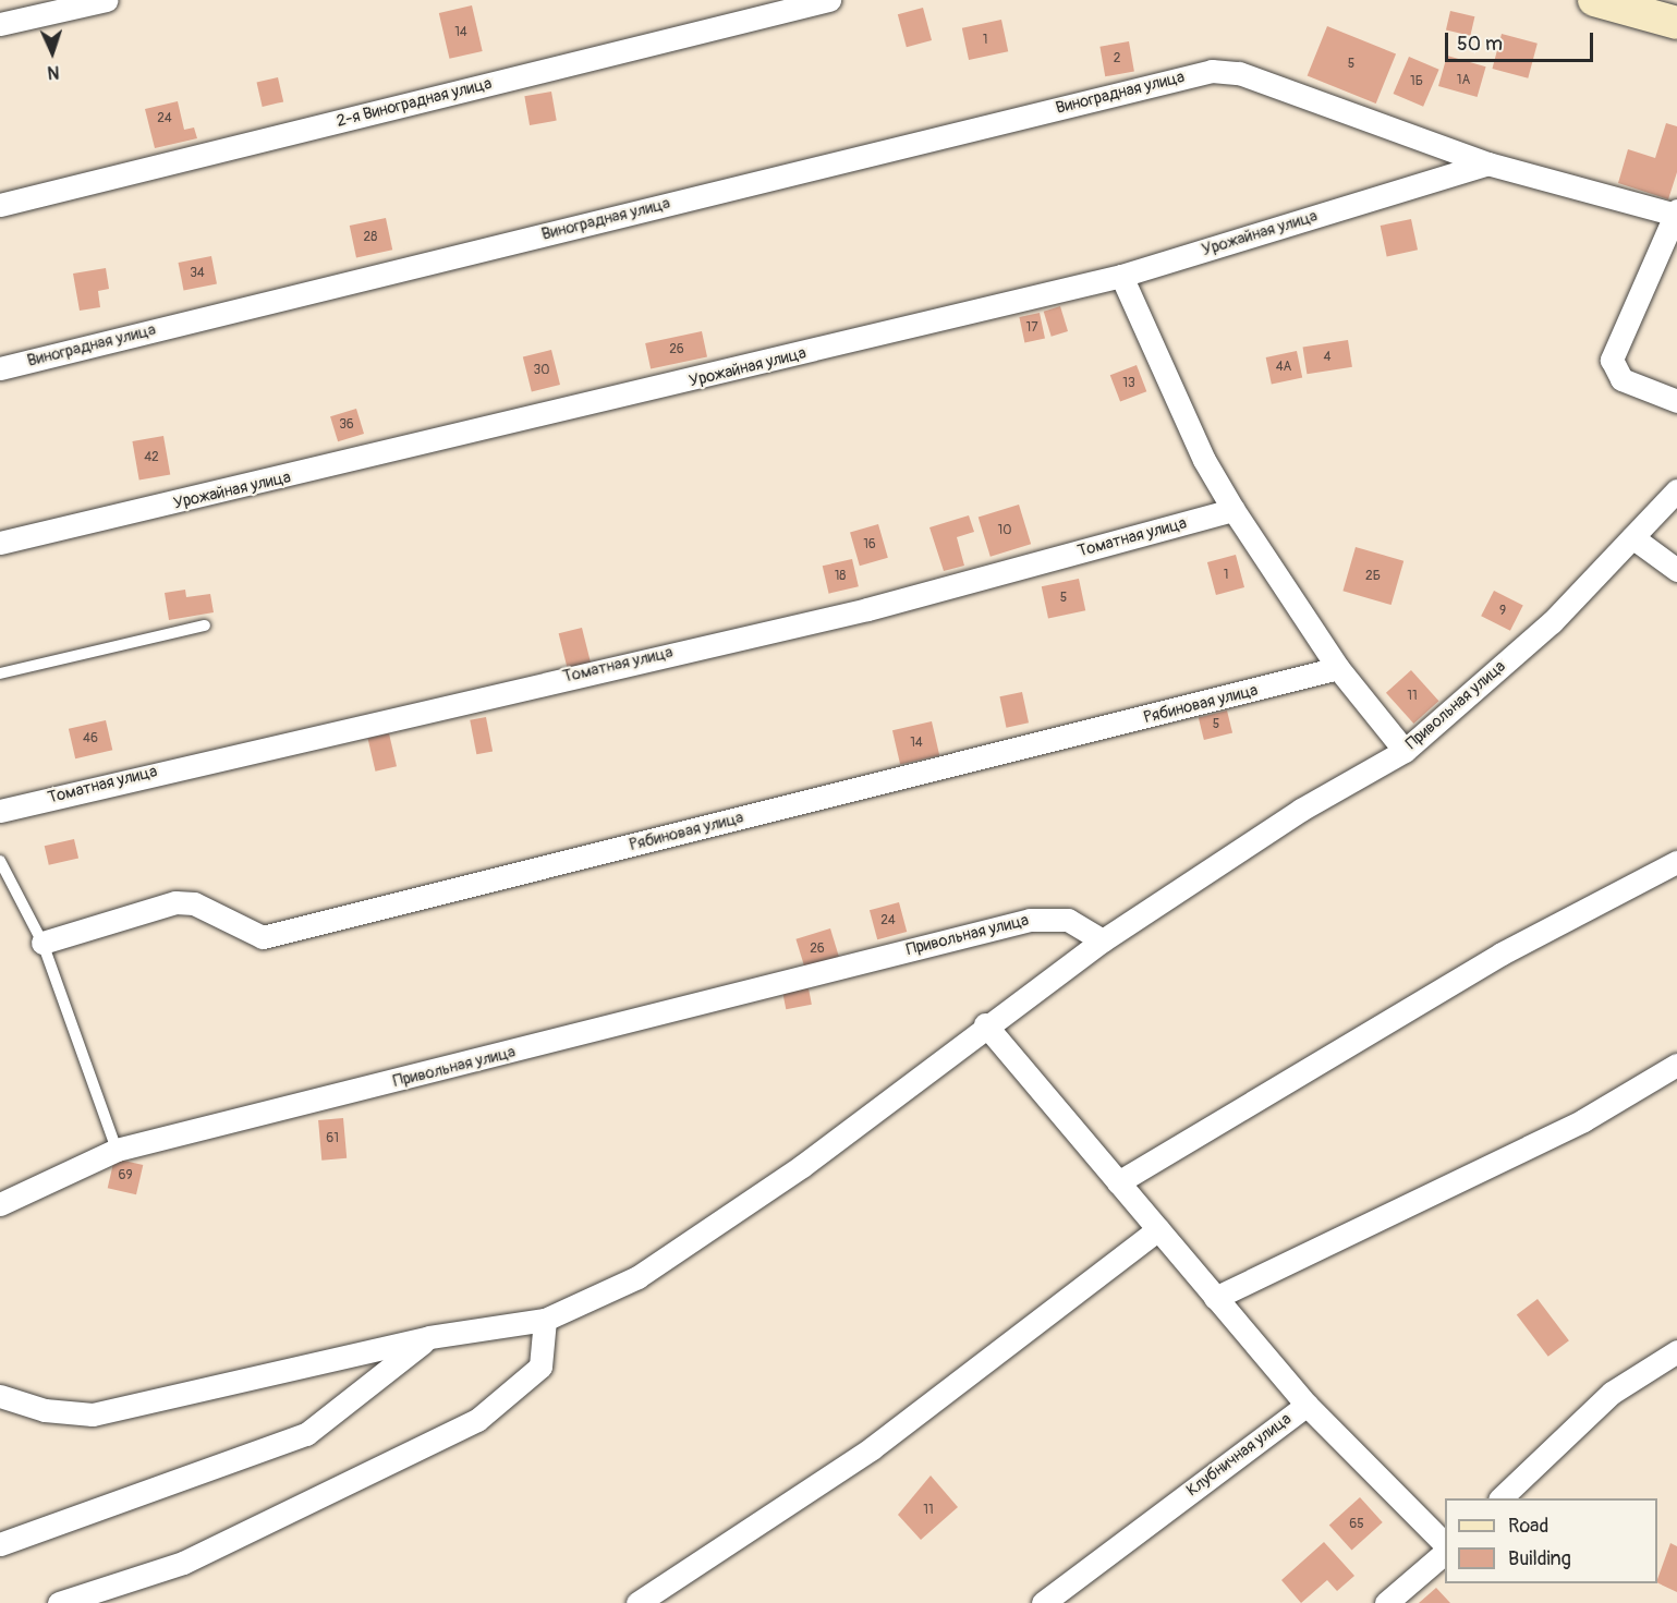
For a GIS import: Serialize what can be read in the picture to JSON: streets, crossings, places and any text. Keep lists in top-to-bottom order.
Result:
{
  "streets": {
    "street": [
      "Виноградная улица",
      "2-я Виноградная улица",
      "Урожайная улица",
      "Томатная улица",
      "Рябиновая улица",
      "Привольная улица",
      "Клубничная улица"
    ]
  },
  "crossings": [
    ["Виноградная улица", "Урожайная улица"]
  ],
  "house_numbers": [
    "14",
    "1",
    "2",
    "5",
    "1А",
    "1Б",
    "24",
    "28",
    "34",
    "17",
    "26",
    "4",
    "4А",
    "30",
    "13",
    "36",
    "42",
    "10",
    "16",
    "1",
    "18",
    "2Б",
    "5",
    "9",
    "11",
    "5",
    "46",
    "14",
    "24",
    "26",
    "61",
    "69",
    "11",
    "65"
  ],
  "legend": ["Road", "Building"],
  "scale_bar": "50 m",
  "north": "bottom"
}
